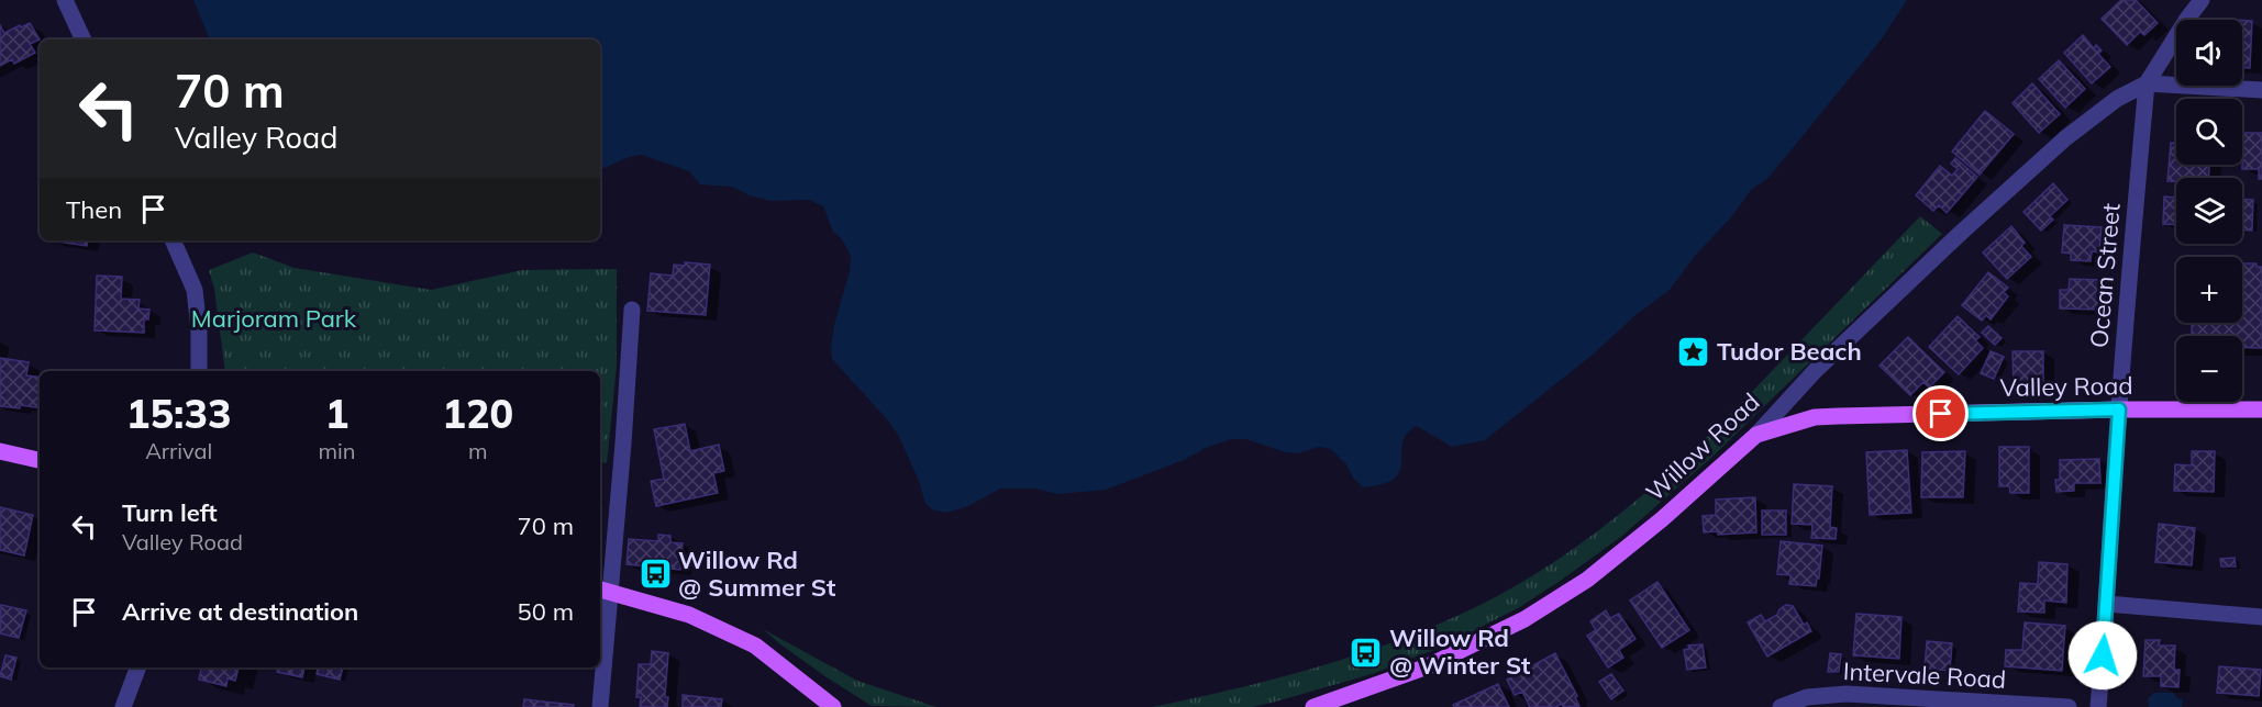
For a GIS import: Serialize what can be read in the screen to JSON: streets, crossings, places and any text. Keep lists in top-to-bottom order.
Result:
{
  "streets": {
    "main road": ["Valley Road", "Willow Road"],
    "street": ["Ocean Street", "Intervale Road"]
  },
  "crossings": [
    ["Ocean Street", "Valley Road"],
    ["Ocean Street", "Willow Road"],
    ["Valley Road", "Willow Road"]
  ],
  "parks": ["Marjoram Park"],
  "places": {
    "place": ["Tudor Beach"],
    "bus stop": ["Willow Rd @ Summer St", "Willow Rd @ Winter St"]
  },
  "page": {
    "map_buttons": ["+", "−"],
    "turn": ["70 m", "Valley Road"],
    "then": "Then",
    "eta": [
      "15:33",
      "Arrival",
      "1",
      "min",
      "120",
      "m"
    ],
    "list": [
      {
        "name": "Turn left",
        "note": "Valley Road",
        "value": "70 m"
      },
      {
        "name": "Arrive at destination",
        "value": "50 m"
      }
    ]
  }
}
